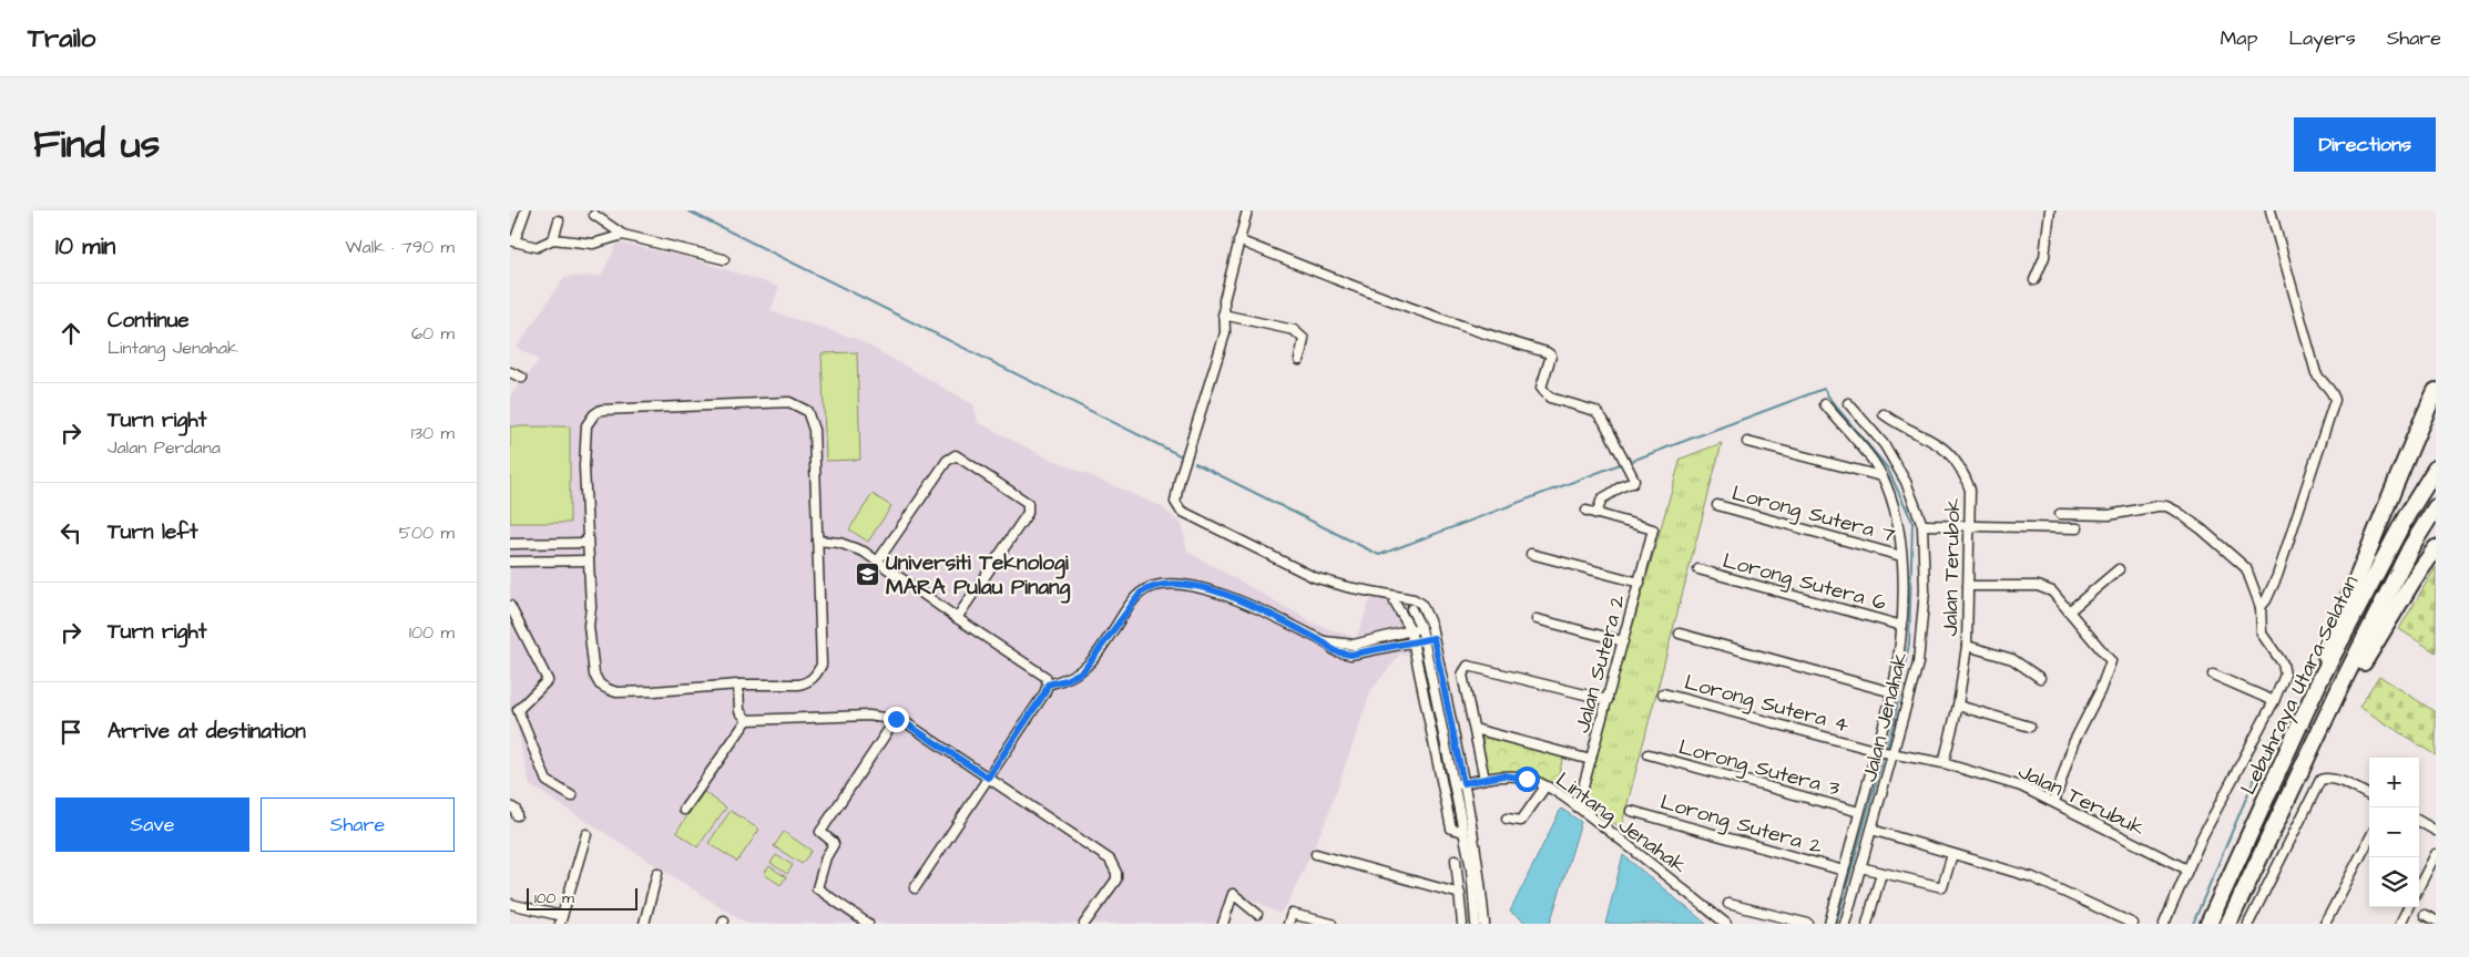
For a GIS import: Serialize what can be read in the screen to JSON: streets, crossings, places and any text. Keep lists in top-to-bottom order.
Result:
{
  "streets": {
    "highway": ["Lebuhraya Utara–Selatan"],
    "street": [
      "Lorong Sutera 7",
      "Jalan Terubok",
      "Lorong Sutera 6",
      "Jalan Sutera 2",
      "Lorong Sutera 4",
      "Jalan Jenahak",
      "Lorong Sutera 3",
      "Jalan Terubuk",
      "Lintang Jenahak",
      "Lorong Sutera 2"
    ]
  },
  "crossings": [
    ["Jalan Terubok", "Jalan Terubuk"],
    ["Jalan Sutera 2", "Lintang Jenahak"],
    ["Lorong Sutera 4", "Jalan Jenahak"],
    ["Lorong Sutera 4", "Jalan Terubuk"],
    ["Jalan Jenahak", "Jalan Terubuk"]
  ],
  "places": {
    "school or university": ["Universiti Teknologi MARA Pulau Pinang"]
  },
  "scale_bar": "100 m",
  "page": {
    "header": "Trailo",
    "nav": ["Map", "Layers", "Share"],
    "title": "Find us",
    "buttons": [
      "Directions",
      ["Save", "Share"]
    ],
    "heading": ["10 min", "Walk · 790 m"],
    "list": [
      ["Continue", "Lintang Jenahak", "60 m"],
      ["Turn right", "Jalan Perdana", "130 m"],
      ["Turn left", "500 m"],
      ["Turn right", "100 m"],
      "Arrive at destination"
    ],
    "map_buttons": ["+", "−"],
    "scale": "100 m"
  }
}
